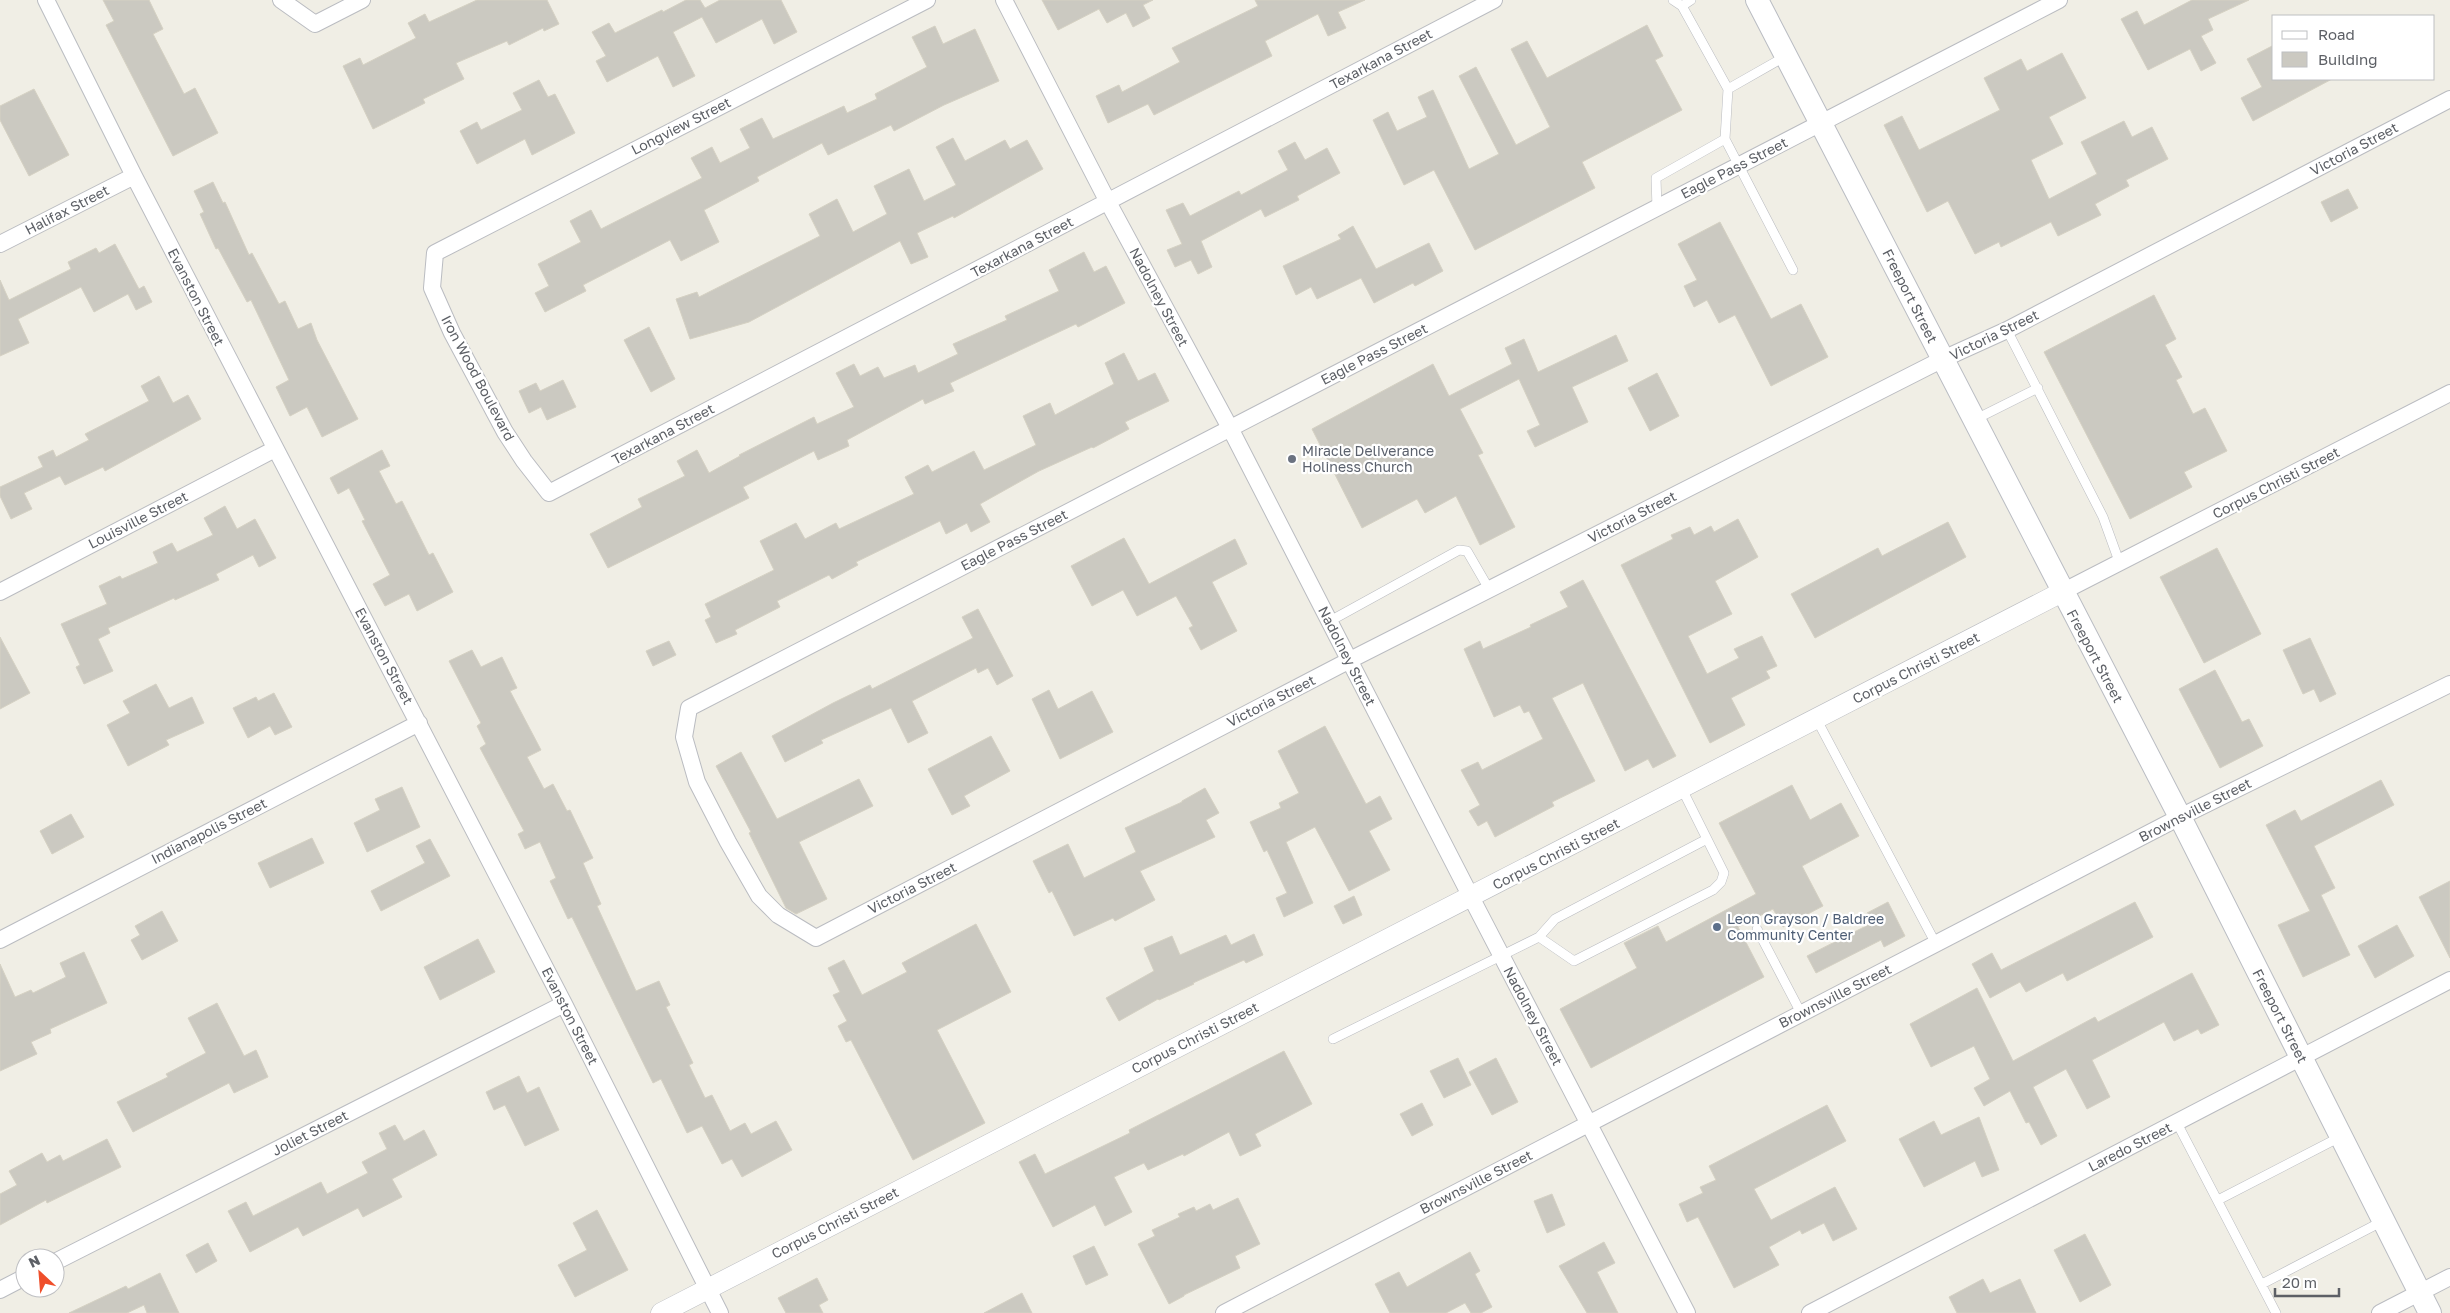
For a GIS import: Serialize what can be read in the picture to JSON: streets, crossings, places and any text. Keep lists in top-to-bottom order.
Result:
{
  "streets": {
    "main road": ["Freeport Street"],
    "street": [
      "Texarkana Street",
      "Longview Street",
      "Victoria Street",
      "Eagle Pass Street",
      "Halifax Street",
      "Evanston Street",
      "Nadolney Street",
      "Iron Wood Boulevard",
      "Corpus Christi Street",
      "Louisville Street",
      "Brownsville Street",
      "Indianapolis Street",
      "Joliet Street",
      "Laredo Street"
    ]
  },
  "crossings": [
    ["Texarkana Street", "Nadolney Street"],
    ["Texarkana Street", "Iron Wood Boulevard"],
    ["Longview Street", "Iron Wood Boulevard"],
    ["Victoria Street", "Eagle Pass Street"],
    ["Victoria Street", "Freeport Street"],
    ["Victoria Street", "Nadolney Street"],
    ["Eagle Pass Street", "Freeport Street"],
    ["Eagle Pass Street", "Nadolney Street"],
    ["Halifax Street", "Evanston Street"],
    ["Freeport Street", "Corpus Christi Street"],
    ["Freeport Street", "Brownsville Street"],
    ["Freeport Street", "Laredo Street"],
    ["Evanston Street", "Corpus Christi Street"],
    ["Evanston Street", "Louisville Street"],
    ["Evanston Street", "Indianapolis Street"],
    ["Evanston Street", "Joliet Street"],
    ["Nadolney Street", "Corpus Christi Street"],
    ["Nadolney Street", "Brownsville Street"]
  ],
  "places": ["Miracle Deliverance Holiness Church", "Leon Grayson / Baldree Community Center"],
  "legend": ["Road", "Building"],
  "scale_bar": "20 m",
  "north": "top left"
}
